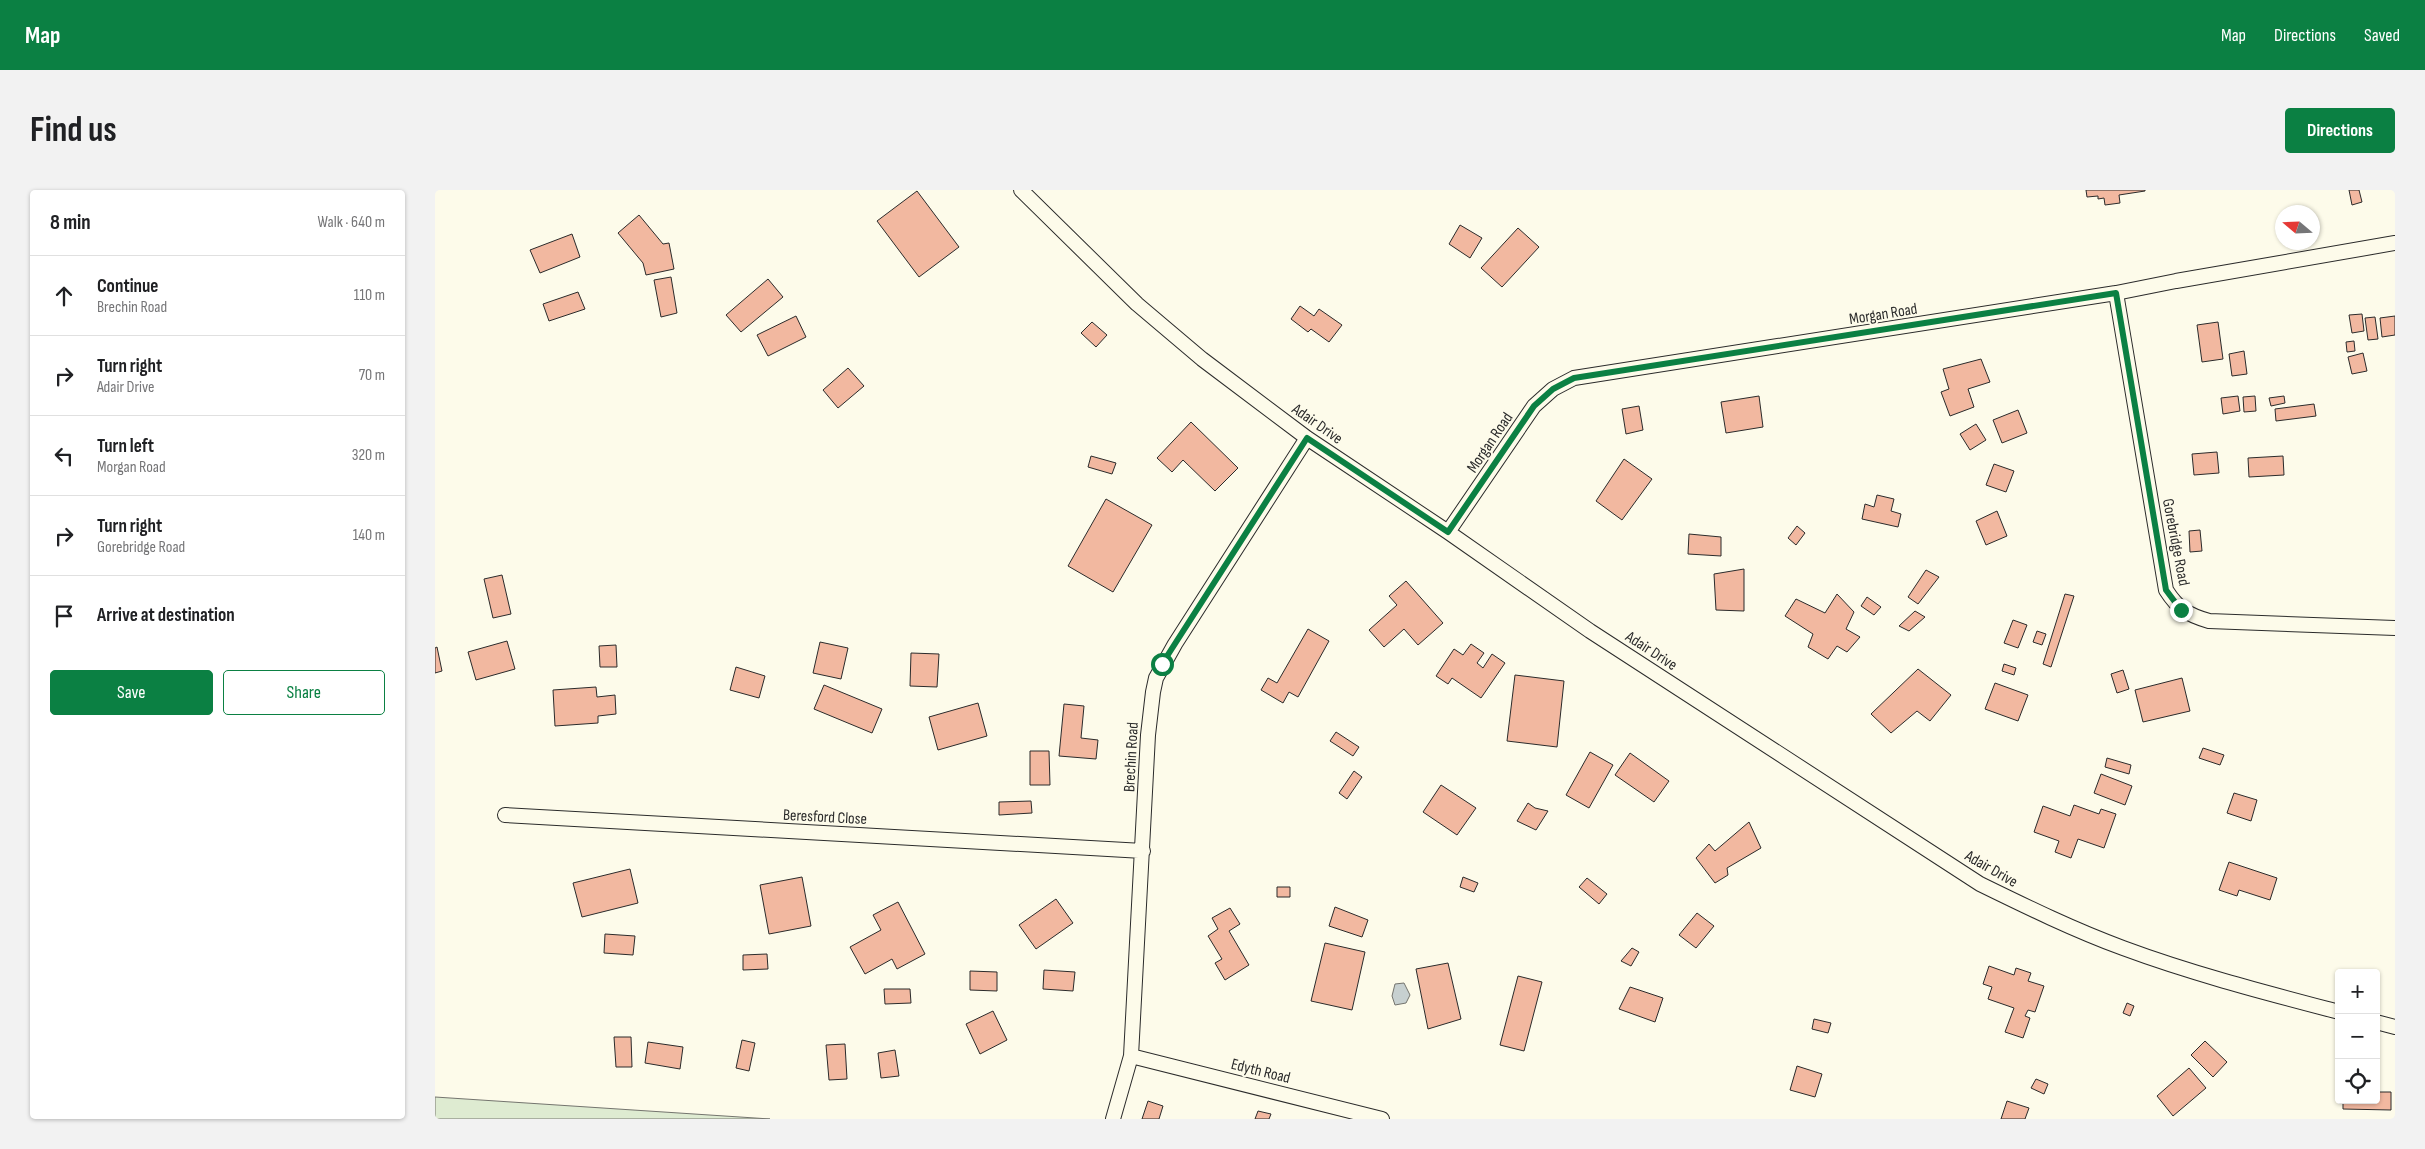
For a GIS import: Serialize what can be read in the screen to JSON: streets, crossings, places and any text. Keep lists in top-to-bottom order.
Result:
{
  "streets": {
    "street": [
      "Morgan Road",
      "Adair Drive",
      "Gorebridge Road",
      "Brechin Road",
      "Beresford Close",
      "Edyth Road"
    ]
  },
  "crossings": [
    ["Morgan Road", "Adair Drive"],
    ["Morgan Road", "Gorebridge Road"],
    ["Adair Drive", "Brechin Road"],
    ["Brechin Road", "Beresford Close"],
    ["Brechin Road", "Edyth Road"]
  ],
  "north": "left",
  "page": {
    "header": "Map",
    "nav": ["Map", "Directions", "Saved"],
    "buttons": [
      "Directions",
      ["Save", "Share"]
    ],
    "title": "Find us",
    "heading": ["8 min", "Walk · 640 m"],
    "list": [
      ["Continue", "Brechin Road", "110 m"],
      ["Turn right", "Adair Drive", "70 m"],
      ["Turn left", "Morgan Road", "320 m"],
      ["Turn right", "Gorebridge Road", "140 m"],
      "Arrive at destination"
    ],
    "map_buttons": ["+", "−"]
  }
}
